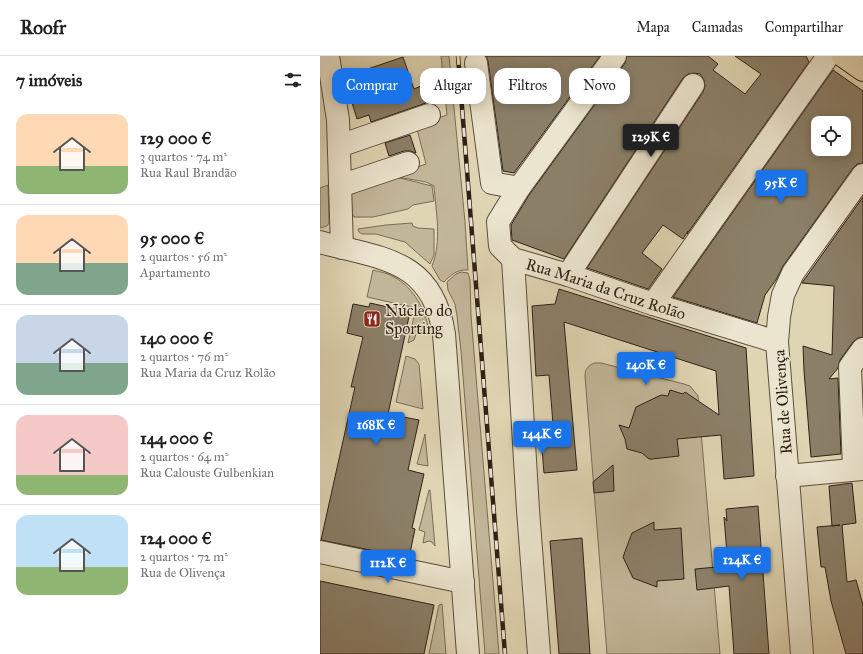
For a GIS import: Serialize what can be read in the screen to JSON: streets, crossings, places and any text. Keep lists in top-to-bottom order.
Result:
{
  "streets": {
    "street": ["Rua Maria da Cruz Rolão", "Rua de Olivença"]
  },
  "crossings": [
    ["Rua Maria da Cruz Rolão", "Rua de Olivença"]
  ],
  "places": {
    "restaurant": ["Núcleo do Sporting"]
  },
  "page": {
    "header": "Roofr",
    "nav": ["Mapa", "Camadas", "Compartilhar"],
    "heading": "7 imóveis",
    "chip": [
      "Comprar",
      "Alugar",
      "Filtros",
      "Novo"
    ],
    "list": [
      {
        "name": "129 000 €",
        "note": "3 quartos · 74 m² · Rua Raul Brandão"
      },
      {
        "name": "95 000 €",
        "note": "2 quartos · 56 m² · Apartamento"
      },
      {
        "name": "140 000 €",
        "note": "2 quartos · 76 m² · Rua Maria da Cruz Rolão"
      },
      {
        "name": "144 000 €",
        "note": "2 quartos · 64 m² · Rua Calouste Gulbenkian"
      },
      {
        "name": "124 000 €",
        "note": "2 quartos · 72 m² · Rua de Olivença"
      }
    ],
    "price": [
      "129K €",
      "95K €",
      "140K €",
      "168K €",
      "144K €",
      "124K €",
      "112K €"
    ]
  }
}
